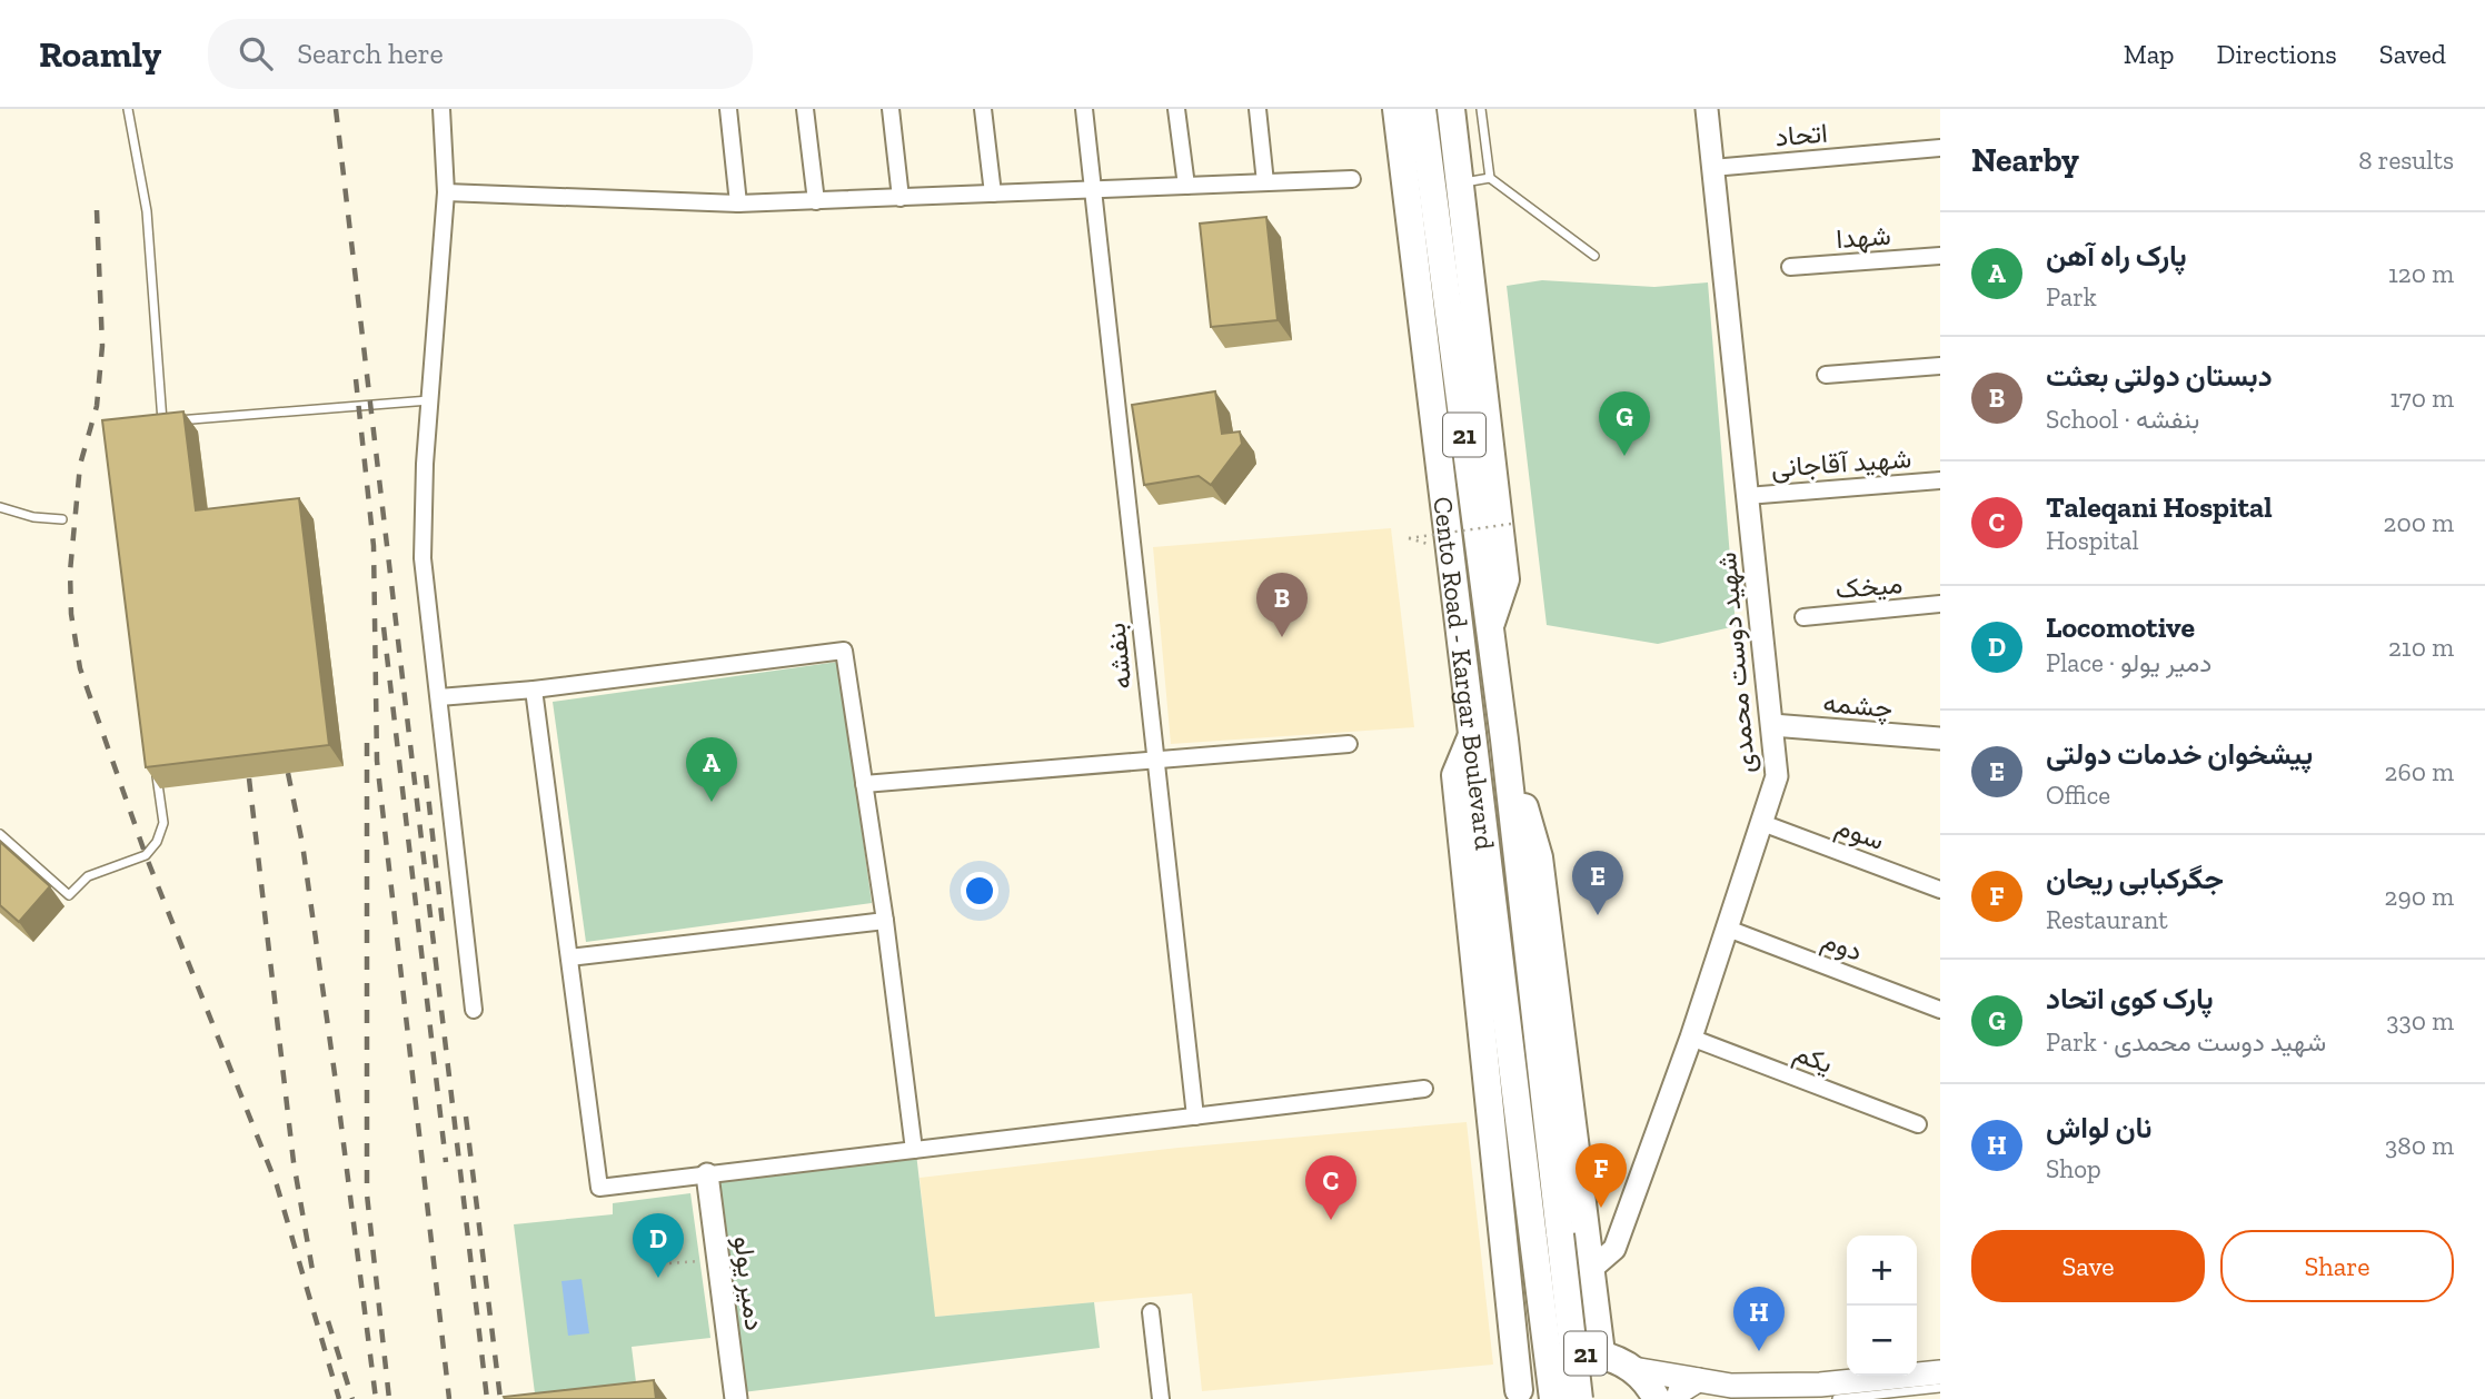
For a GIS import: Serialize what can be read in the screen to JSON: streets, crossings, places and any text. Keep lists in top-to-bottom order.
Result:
{
  "streets": {
    "highway": ["21", "Cento Road - Kargar Boulevard"],
    "main road": ["شهید دوست محمدی", "چشمه", "دمیر یولو"],
    "street": [
      "اتحاد",
      "شهدا",
      "شهید آقاجانی",
      "میخک",
      "بنفشه",
      "سوم",
      "دوم",
      "یکم"
    ]
  },
  "crossings": [
    ["اتحاد", "شهید دوست محمدی"],
    ["21", "شهید دوست محمدی"],
    ["21", "Cento Road - Kargar Boulevard"],
    ["شهید آقاجانی", "شهید دوست محمدی"],
    ["شهید دوست محمدی", "چشمه"],
    ["شهید دوست محمدی", "سوم"],
    ["شهید دوست محمدی", "دوم"],
    ["شهید دوست محمدی", "یکم"]
  ],
  "page": {
    "header": "Roamly",
    "search": "Search here",
    "nav": ["Map", "Directions", "Saved"],
    "heading": ["Nearby", "8 results"],
    "list": [
      {
        "mark": "A",
        "name": "پارک راه آهن",
        "note": "Park",
        "value": "120 m"
      },
      {
        "mark": "B",
        "name": "دبستان دولتی بعثت",
        "note": "School · بنفشه",
        "value": "170 m"
      },
      {
        "mark": "C",
        "name": "Taleqani Hospital",
        "note": "Hospital",
        "value": "200 m"
      },
      {
        "mark": "D",
        "name": "Locomotive",
        "note": "Place · دمیر یولو",
        "value": "210 m"
      },
      {
        "mark": "E",
        "name": "پیشخوان خدمات دولتی",
        "note": "Office",
        "value": "260 m"
      },
      {
        "mark": "F",
        "name": "جگرکبابی ریحان",
        "note": "Restaurant",
        "value": "290 m"
      },
      {
        "mark": "G",
        "name": "پارک کوی اتحاد",
        "note": "Park · شهید دوست محمدی",
        "value": "330 m"
      },
      {
        "mark": "H",
        "name": "نان لواش",
        "note": "Shop",
        "value": "380 m"
      }
    ],
    "pins": [
      "G",
      "B",
      "A",
      "E",
      "F",
      "C",
      "D",
      "H"
    ],
    "buttons": ["Save", "Share"],
    "map_buttons": ["+", "−"]
  }
}
